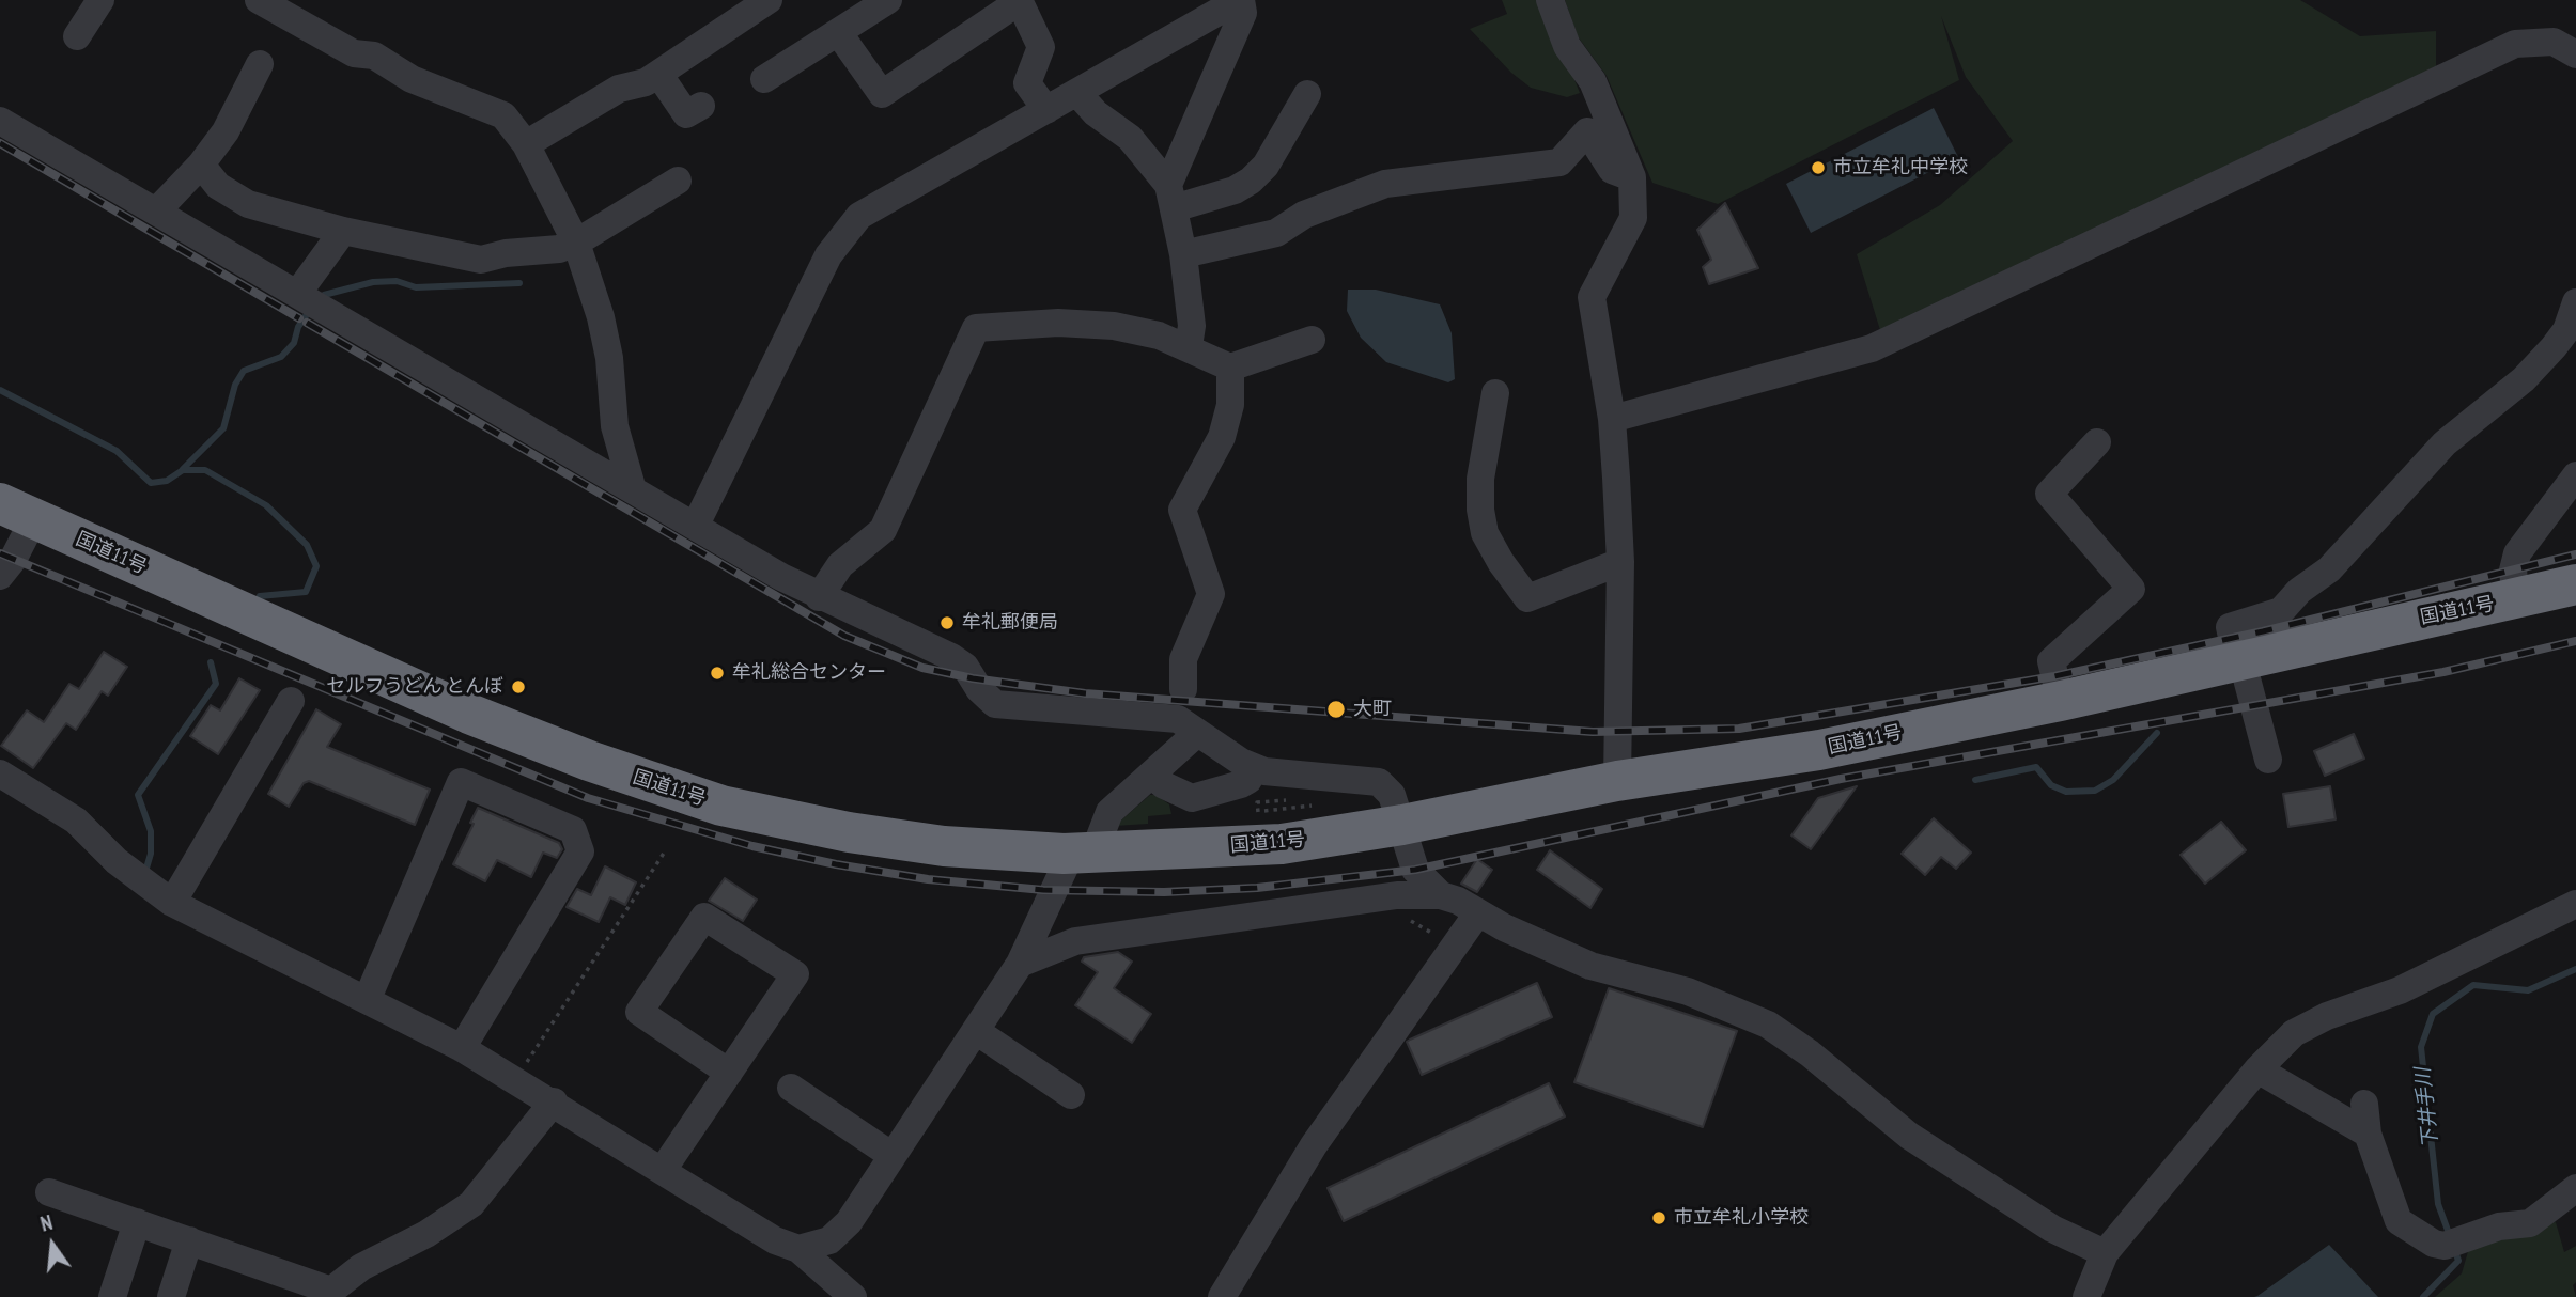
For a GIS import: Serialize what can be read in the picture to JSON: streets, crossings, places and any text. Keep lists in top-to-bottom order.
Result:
{
  "streets": {
    "highway": ["国道11号"]
  },
  "water": ["下井手川"],
  "places": [
    "市立牟礼中学校",
    "牟礼郵便局",
    "牟礼総合センター",
    "セルフうどん とんぼ",
    "大町",
    "市立牟礼小学校"
  ],
  "north": "top"
}
